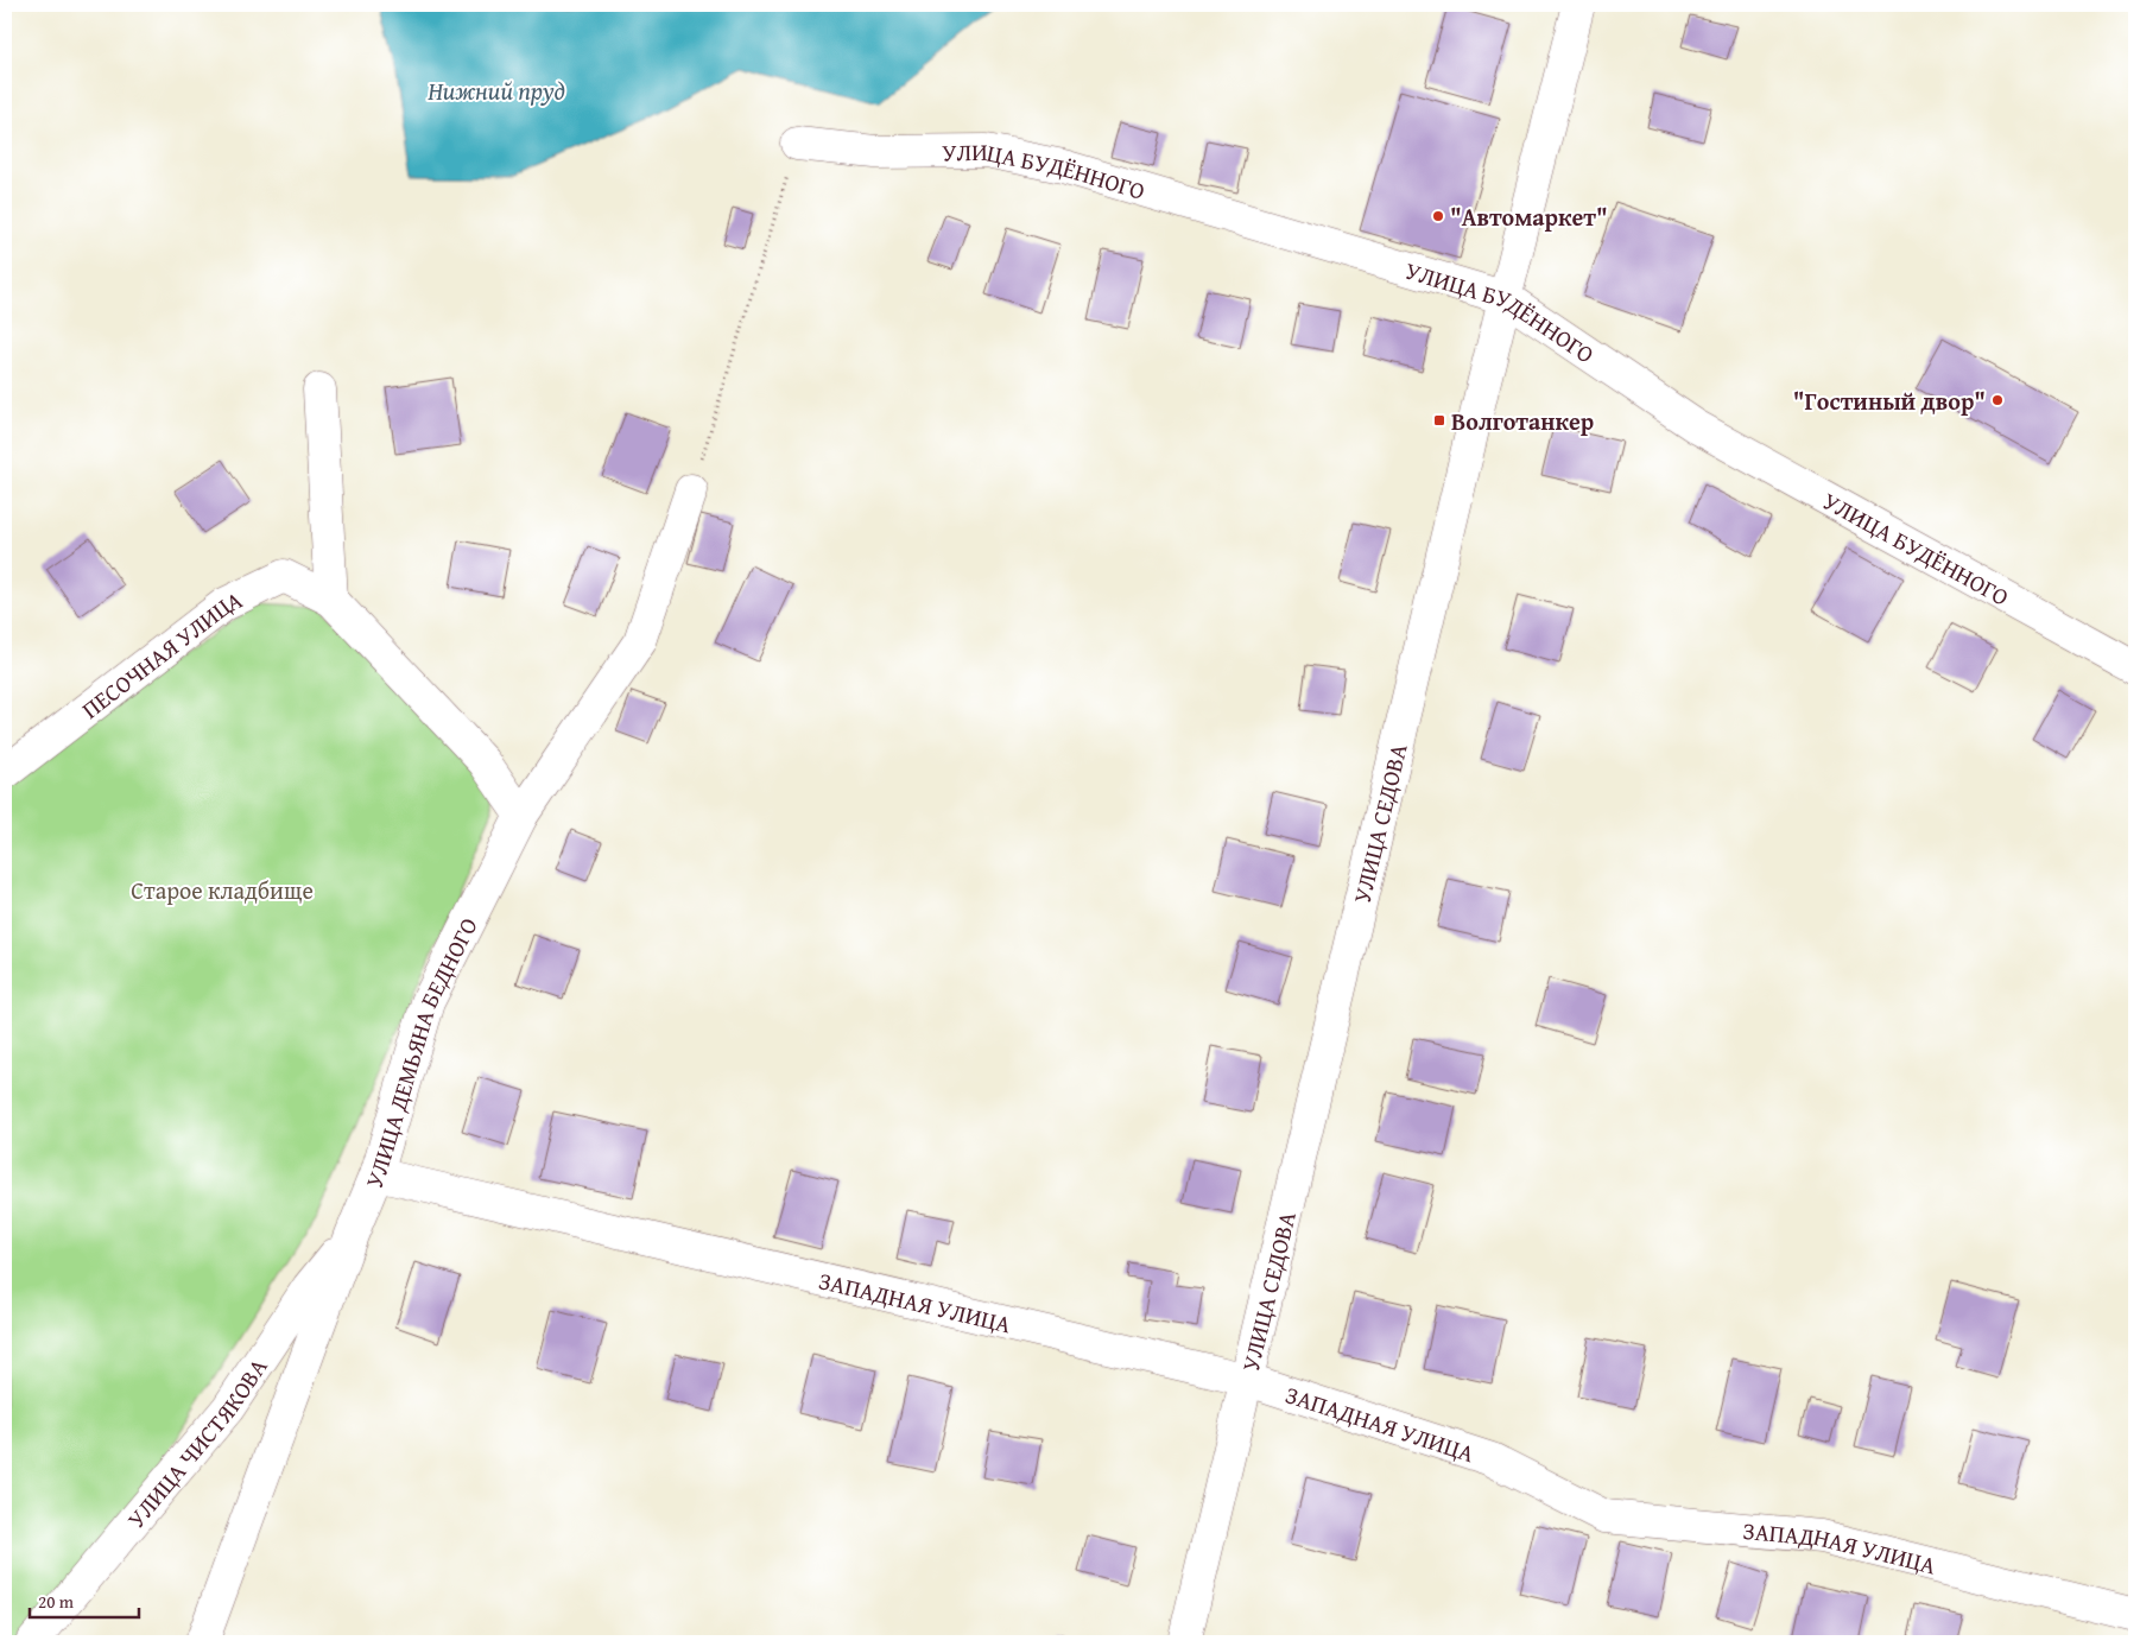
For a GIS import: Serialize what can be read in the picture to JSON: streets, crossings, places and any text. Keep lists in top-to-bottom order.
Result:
{
  "streets": {
    "street": [
      "УЛИЦА БУДЁННОГО",
      "ПЕСОЧНАЯ УЛИЦА",
      "УЛИЦА СЕДОВА",
      "УЛИЦА ДЕМЬЯНА БЕДНОГО",
      "ЗАПАДНАЯ УЛИЦА",
      "УЛИЦА ЧИСТЯКОВА"
    ]
  },
  "crossings": [
    ["УЛИЦА БУДЁННОГО", "УЛИЦА СЕДОВА"],
    ["ПЕСОЧНАЯ УЛИЦА", "УЛИЦА ДЕМЬЯНА БЕДНОГО"],
    ["УЛИЦА СЕДОВА", "ЗАПАДНАЯ УЛИЦА"],
    ["УЛИЦА ДЕМЬЯНА БЕДНОГО", "ЗАПАДНАЯ УЛИЦА"],
    ["УЛИЦА ДЕМЬЯНА БЕДНОГО", "УЛИЦА ЧИСТЯКОВА"]
  ],
  "water": ["Нижний пруд"],
  "parks": ["Старое кладбище"],
  "places": {
    "other": ["\"Автомаркет\"", "\"Гостиный двор\""],
    "transit": ["Волготанкер"]
  },
  "scale_bar": "20 m"
}
